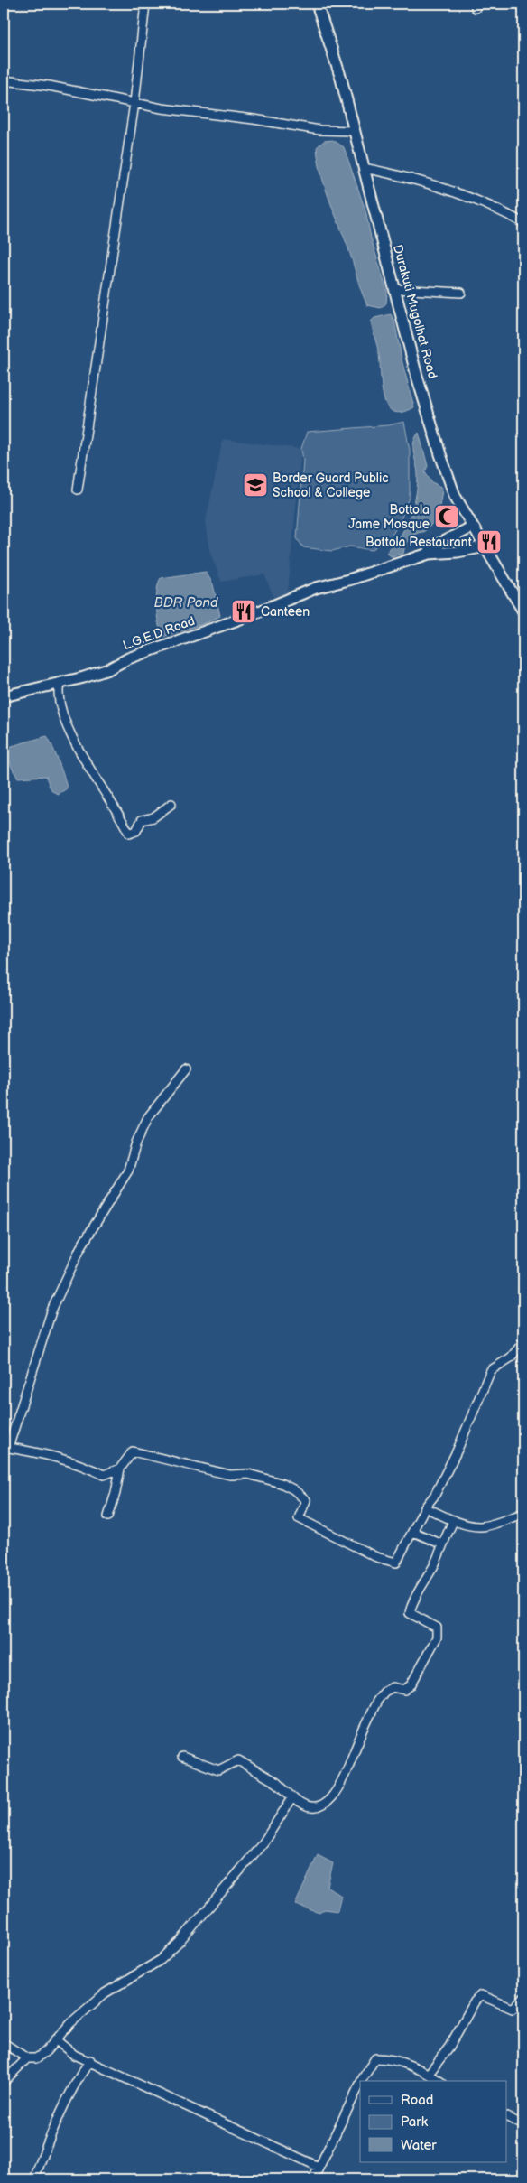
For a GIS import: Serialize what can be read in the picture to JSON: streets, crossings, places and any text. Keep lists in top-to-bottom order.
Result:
{
  "streets": {
    "main road": ["Durakuti Mugolhat Road", "L.G.E.D Road"]
  },
  "water": ["BDR Pond"],
  "places": {
    "school or university": ["Border Guard Public School & College"],
    "mosque": ["Bottola Jame Mosque"],
    "restaurant": ["Bottola Restaurant", "Canteen"]
  },
  "legend": ["Road", "Park", "Water"]
}
